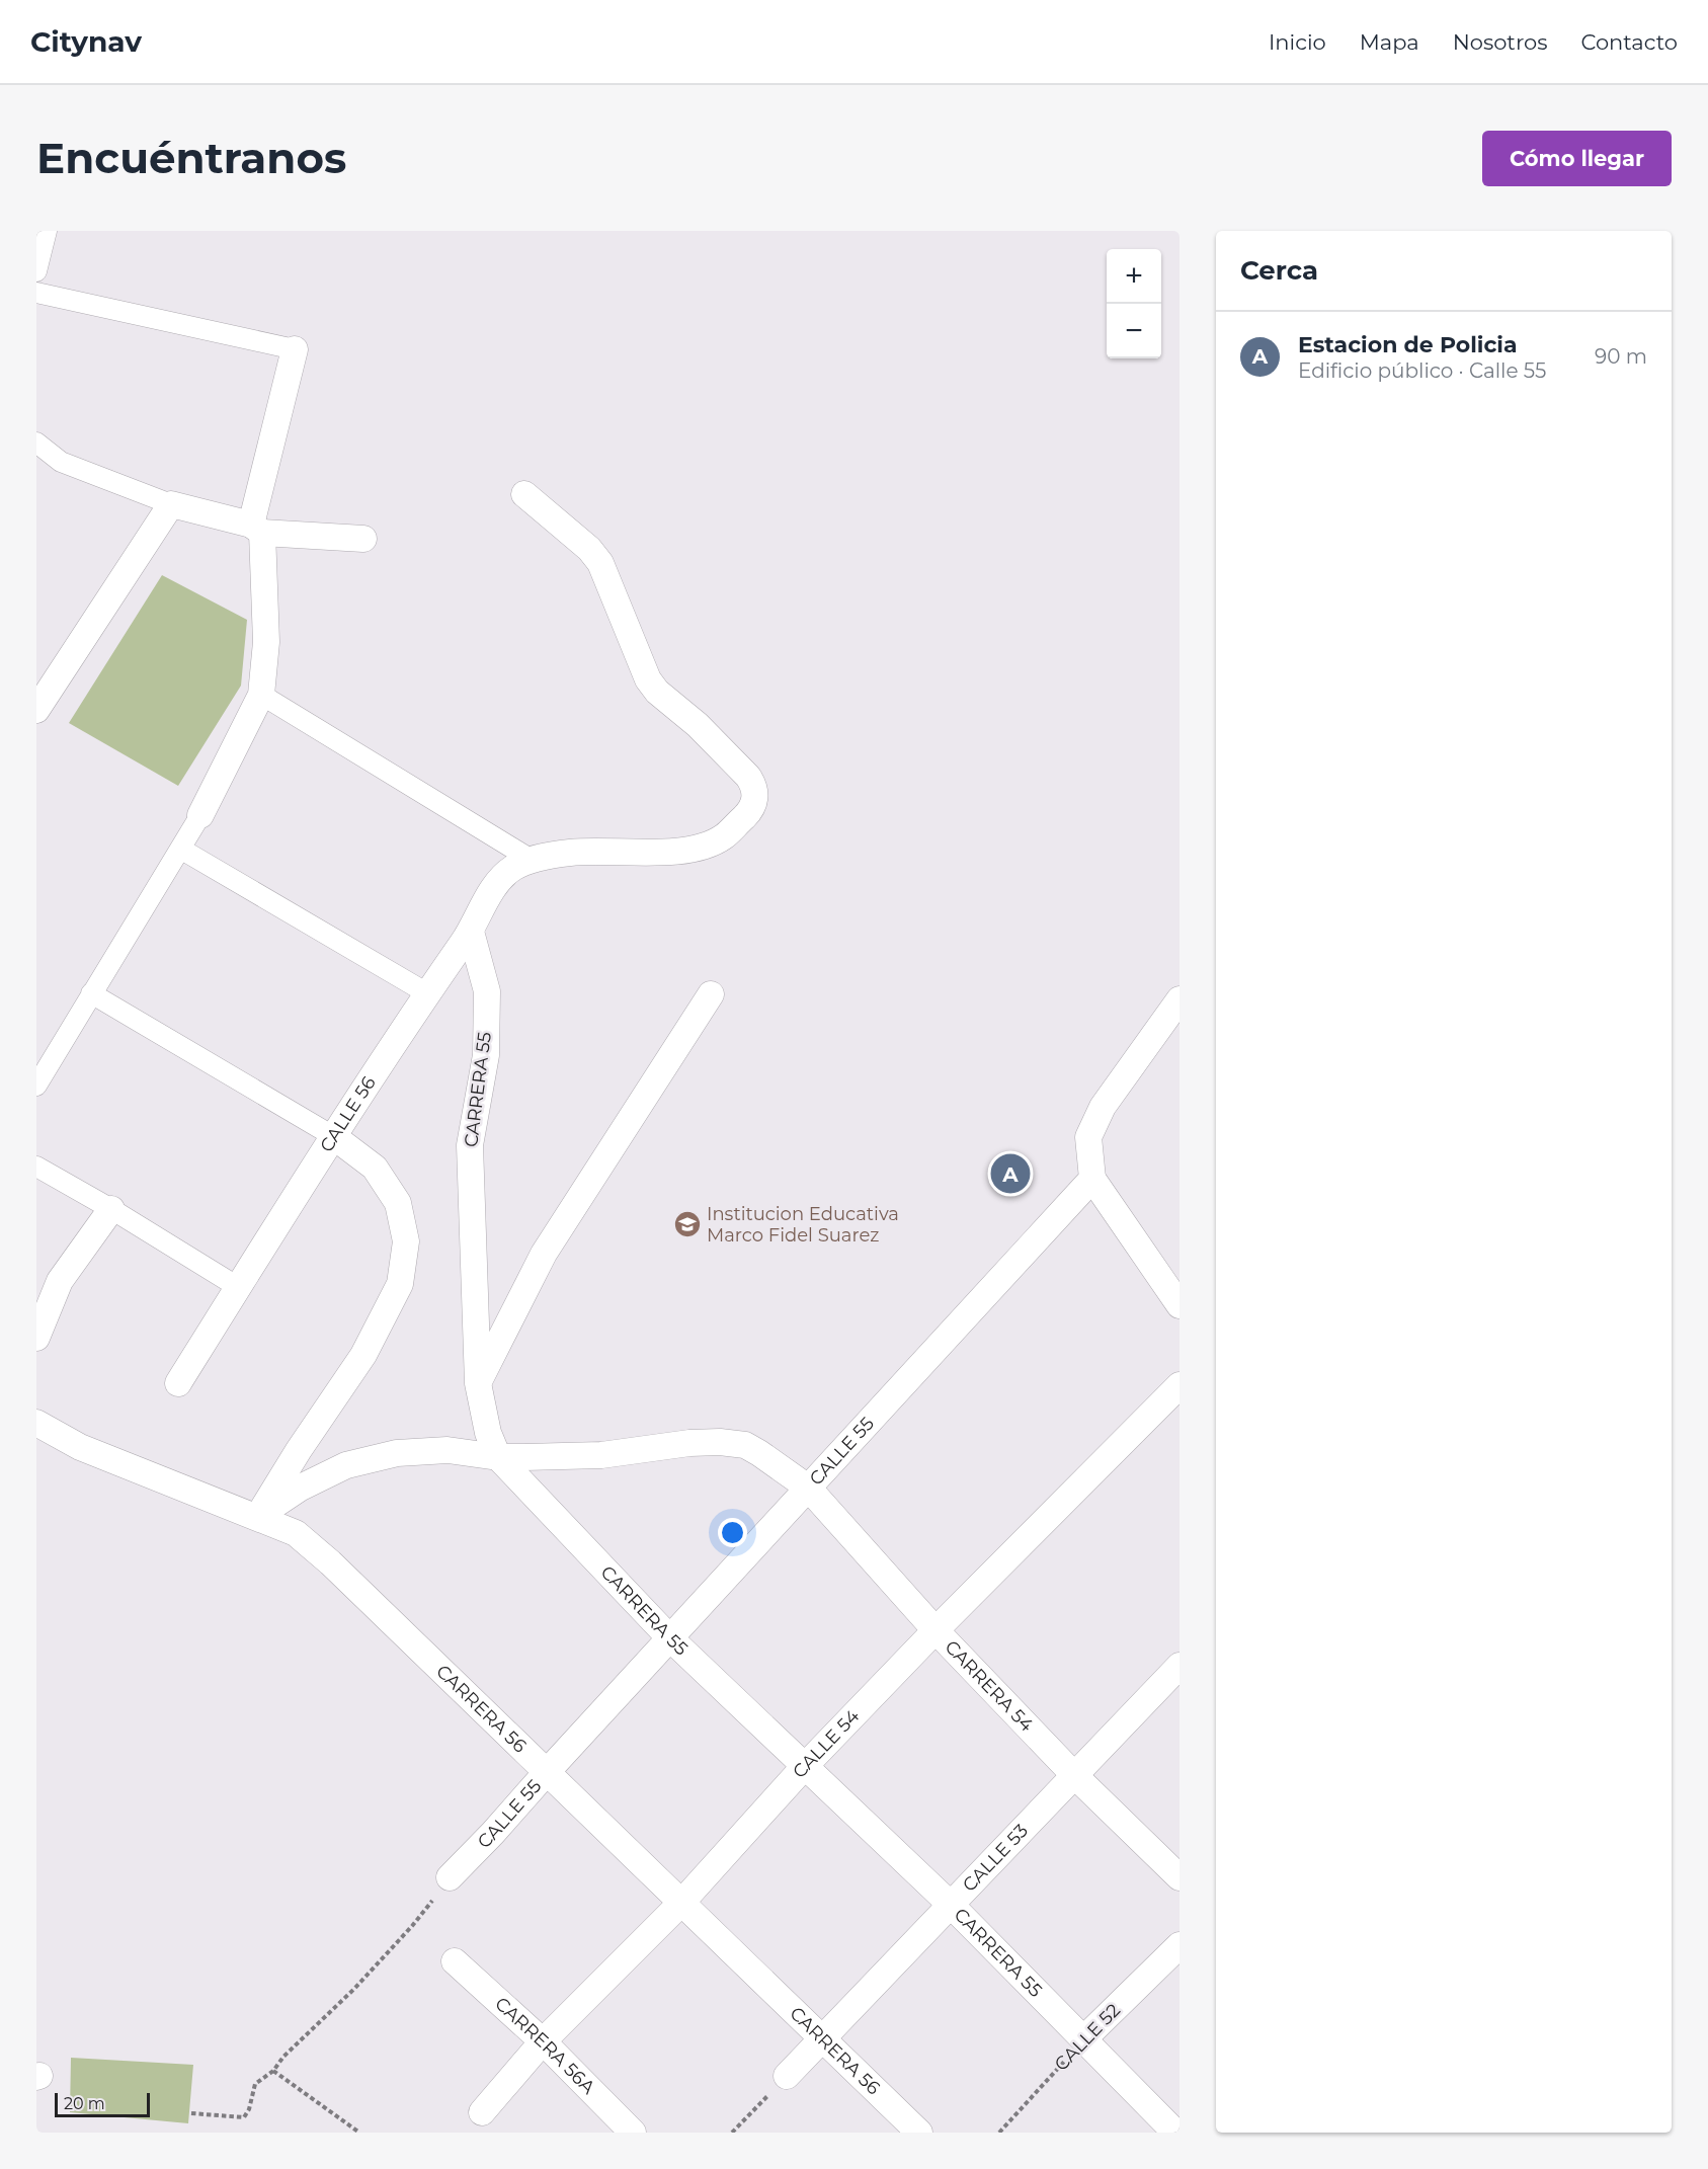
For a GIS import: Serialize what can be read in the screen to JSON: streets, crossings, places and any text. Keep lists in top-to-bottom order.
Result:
{
  "streets": {
    "street": [
      "CARRERA 55",
      "CALLE 56",
      "CALLE 55",
      "CARRERA 54",
      "CARRERA 56",
      "CALLE 54",
      "CALLE 53",
      "CALLE 52",
      "CARRERA 56A"
    ]
  },
  "crossings": [
    ["CARRERA 55", "CALLE 56"],
    ["CARRERA 55", "CALLE 55"],
    ["CARRERA 55", "CARRERA 54"],
    ["CARRERA 55", "CALLE 54"],
    ["CARRERA 55", "CALLE 53"],
    ["CARRERA 55", "CALLE 52"],
    ["CALLE 55", "CARRERA 54"],
    ["CALLE 55", "CARRERA 56"],
    ["CARRERA 54", "CARRERA 56"],
    ["CARRERA 54", "CALLE 54"],
    ["CARRERA 54", "CALLE 53"],
    ["CARRERA 56", "CALLE 54"],
    ["CARRERA 56", "CALLE 53"],
    ["CALLE 54", "CARRERA 56A"]
  ],
  "places": {
    "school or university": ["Institucion Educativa Marco Fidel Suarez"]
  },
  "scale_bar": "20 m",
  "page": {
    "header": "Citynav",
    "nav": [
      "Inicio",
      "Mapa",
      "Nosotros",
      "Contacto"
    ],
    "buttons": "Cómo llegar",
    "title": "Encuéntranos",
    "heading": "Cerca",
    "map_buttons": ["+", "−"],
    "list": [
      {
        "mark": "A",
        "name": "Estacion de Policia",
        "note": "Edificio público · Calle 55",
        "value": "90 m"
      }
    ],
    "pins": "A",
    "scale": "20 m"
  }
}
